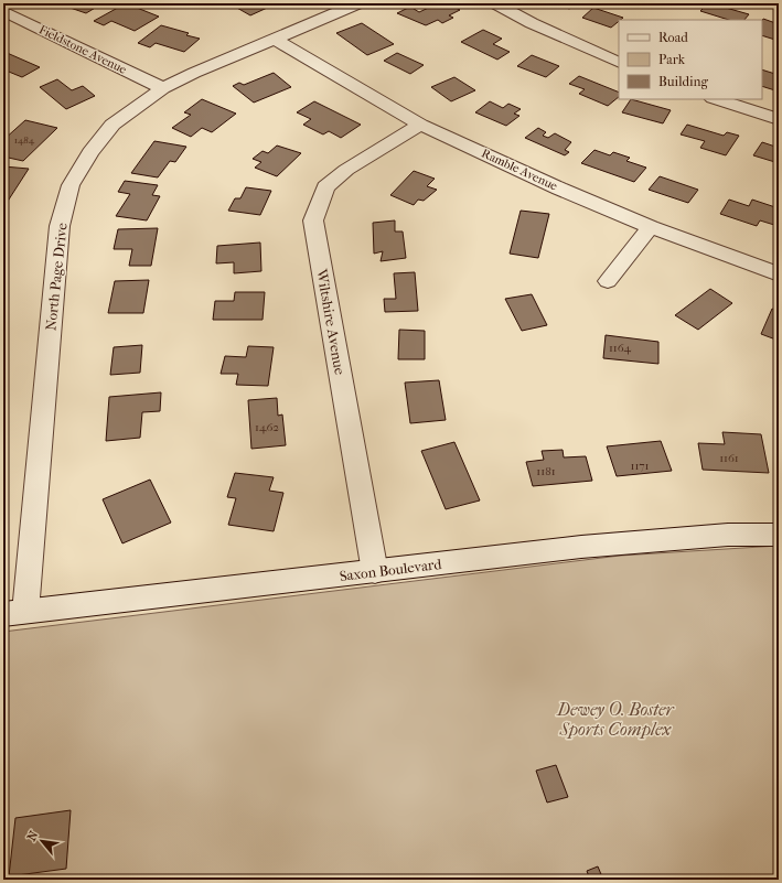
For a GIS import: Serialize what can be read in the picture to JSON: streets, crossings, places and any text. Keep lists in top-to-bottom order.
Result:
{
  "streets": {
    "main road": ["Saxon Boulevard"],
    "street": [
      "Fieldstone Avenue",
      "Ramble Avenue",
      "North Page Drive",
      "Wiltshire Avenue"
    ]
  },
  "crossings": [
    ["Fieldstone Avenue", "North Page Drive"],
    ["Ramble Avenue", "North Page Drive"],
    ["Ramble Avenue", "Wiltshire Avenue"],
    ["North Page Drive", "Saxon Boulevard"],
    ["Wiltshire Avenue", "Saxon Boulevard"]
  ],
  "parks": ["Dewey O. Boster Sports Complex"],
  "house_numbers": [
    "1484",
    "1164",
    "1462",
    "1161",
    "1171",
    "1181"
  ],
  "legend": ["Road", "Park", "Building"],
  "north": "top left"
}
